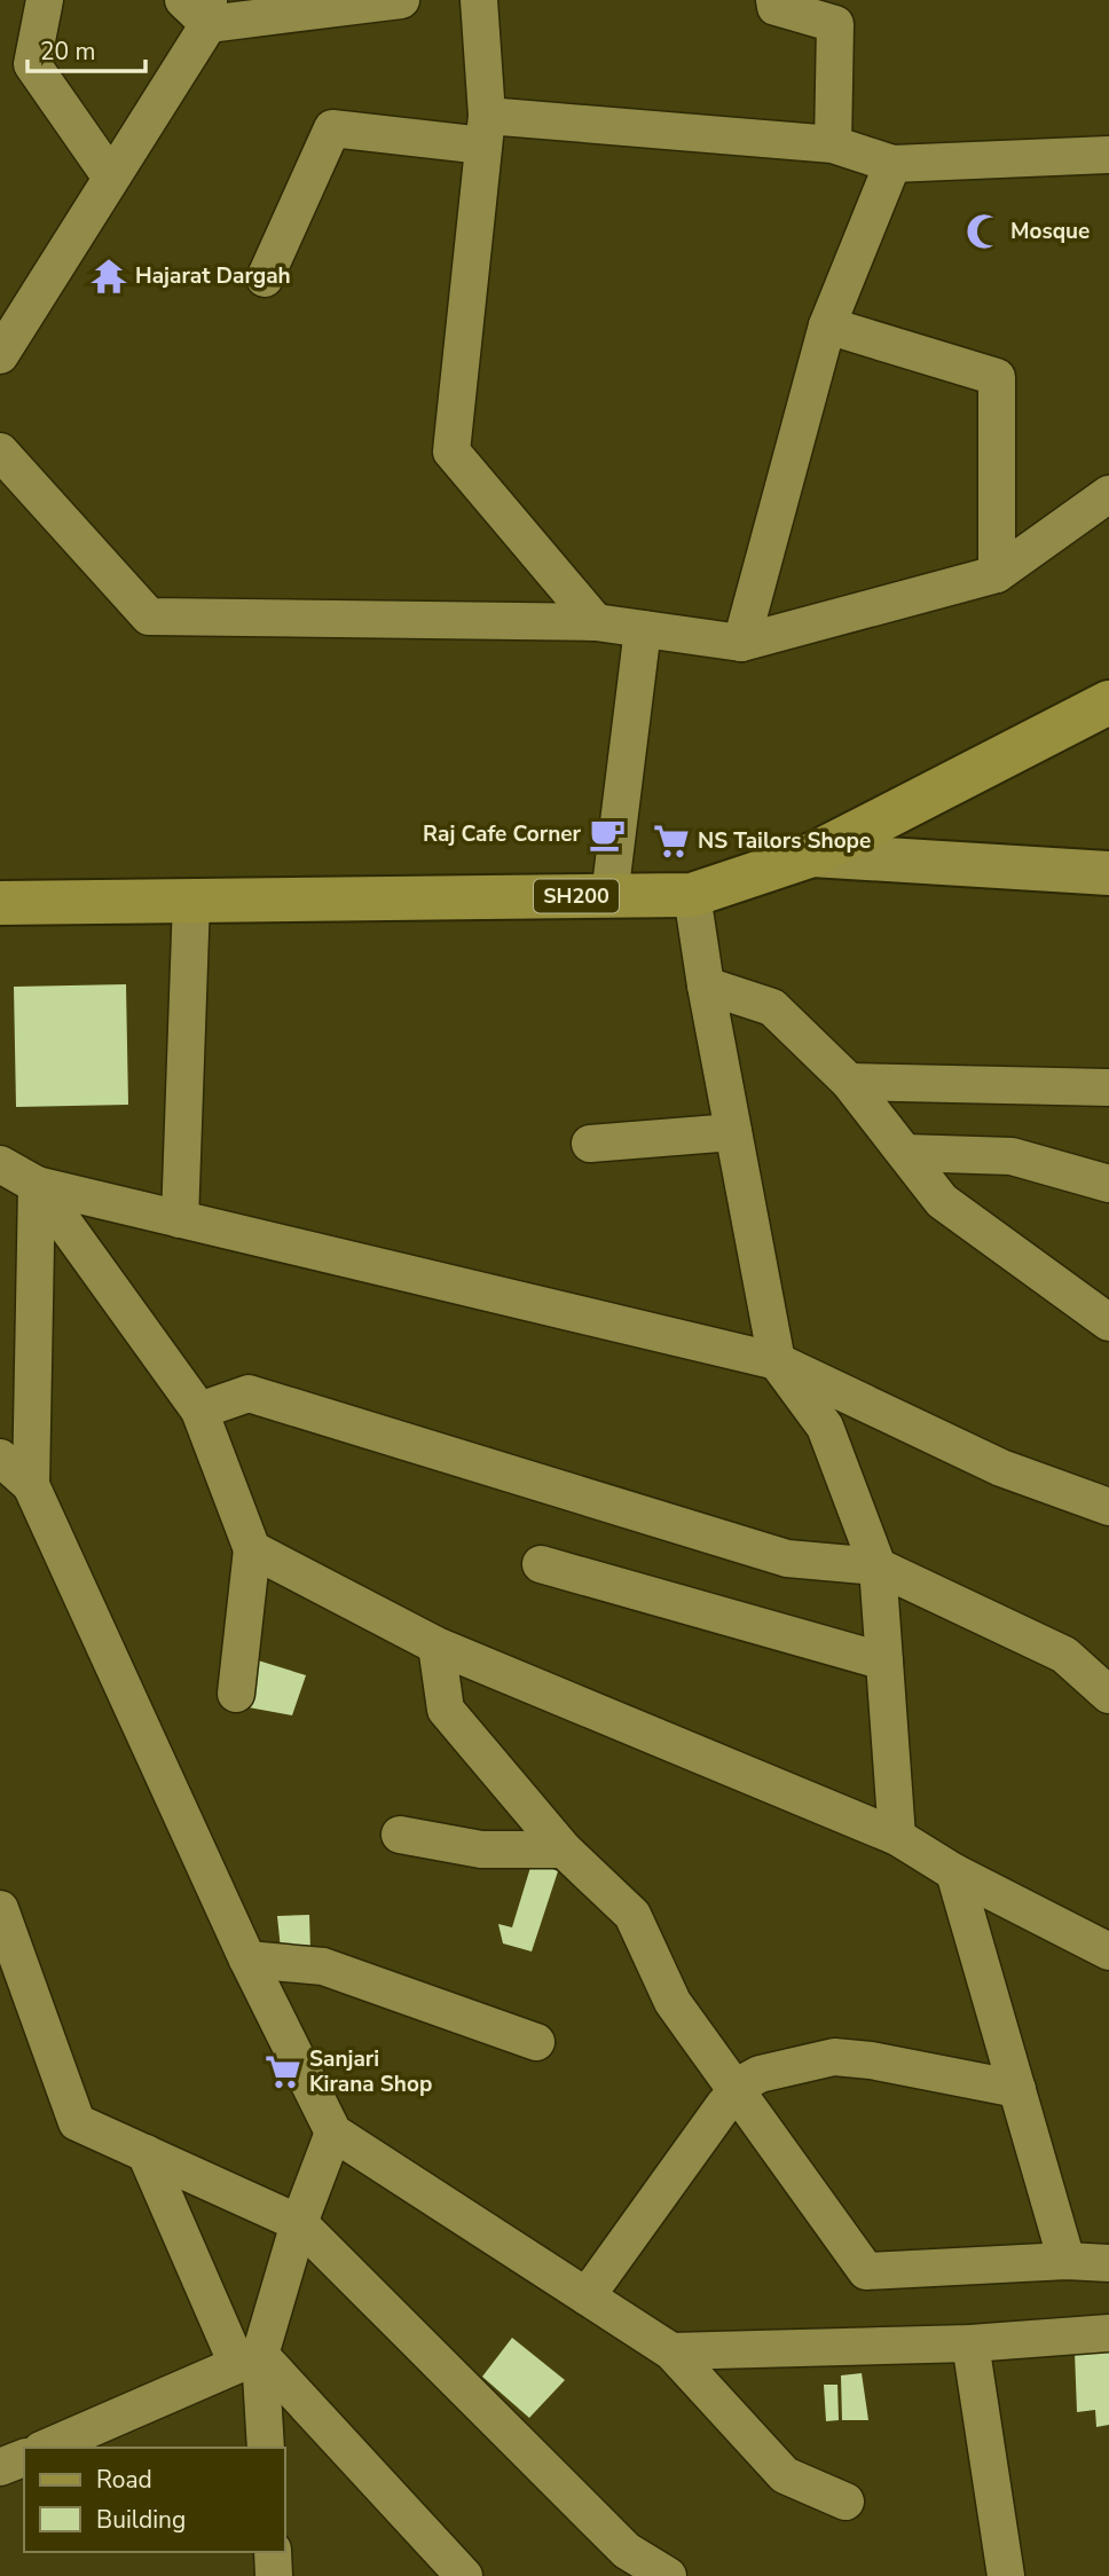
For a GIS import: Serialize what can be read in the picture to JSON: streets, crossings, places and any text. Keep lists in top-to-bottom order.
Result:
{
  "streets": {
    "main road": ["SH200"]
  },
  "places": {
    "mosque": ["Mosque"],
    "temple": ["Hajarat Dargah"],
    "cafe": ["Raj Cafe Corner"],
    "supermarket": ["NS Tailors Shope", "Sanjari Kirana Shop"]
  },
  "legend": ["Road", "Building"],
  "scale_bar": "20 m"
}
